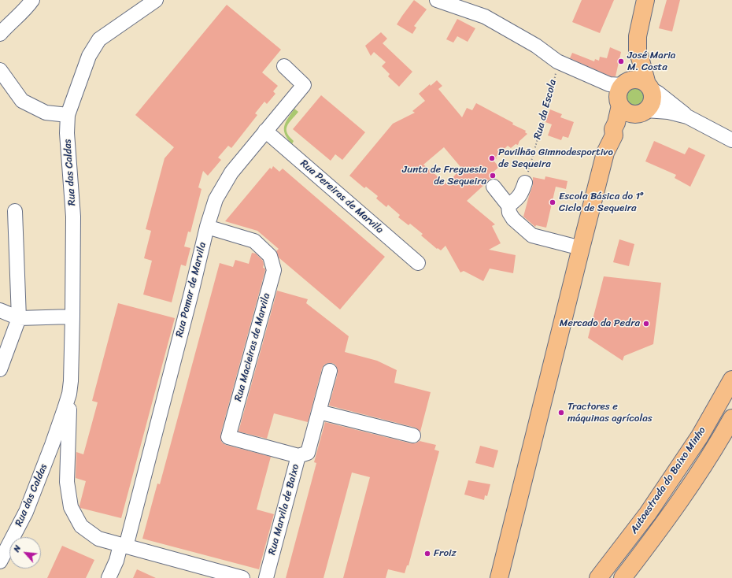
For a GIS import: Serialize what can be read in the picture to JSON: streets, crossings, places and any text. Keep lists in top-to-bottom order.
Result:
{
  "streets": {
    "main road": ["Autoestrada do Baixo Minho"],
    "street": [
      "Rua das Caldas",
      "Rua Pereiras de Marvila",
      "Rua Pomar de Marvila",
      "Rua Macieiras de Marvila",
      "Rua Marvila de Baixo"
    ],
    "path": ["Rua da Escola"]
  },
  "crossings": [
    ["Rua das Caldas", "Rua Pomar de Marvila"],
    ["Rua Pereiras de Marvila", "Rua Pomar de Marvila"],
    ["Rua Pomar de Marvila", "Rua Macieiras de Marvila"],
    ["Rua Macieiras de Marvila", "Rua Marvila de Baixo"]
  ],
  "places": [
    "José Maria M. Costa",
    "Pavilhão Gimnodesportivo de Sequeira",
    "Junta de Freguesia de Sequeira",
    "Escola Básica do 1º Ciclo de Sequeira",
    "Mercado da Pedra",
    "Tractores e máquinas agrícolas",
    "Froiz"
  ],
  "north": "top left"
}
